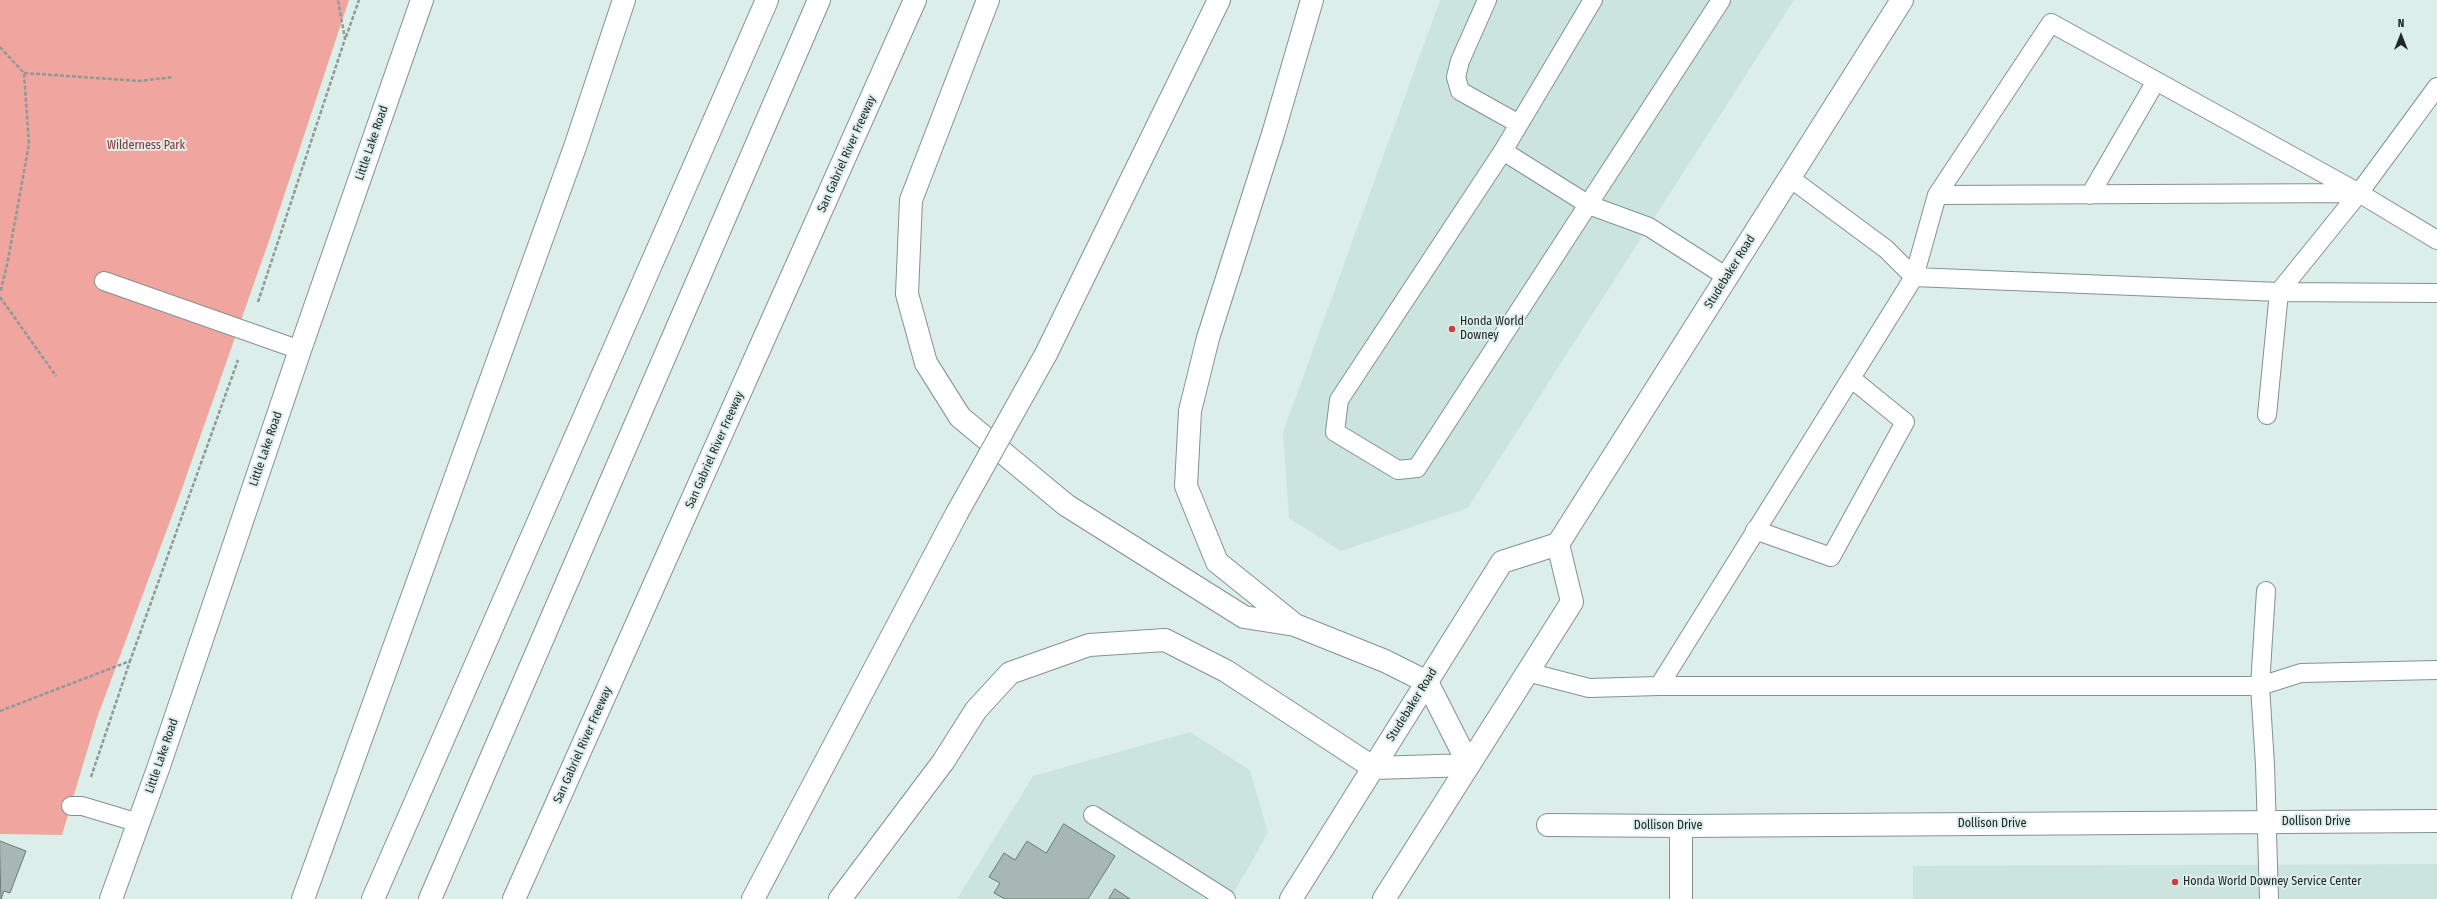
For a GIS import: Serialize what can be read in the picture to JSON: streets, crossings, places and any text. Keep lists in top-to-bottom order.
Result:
{
  "streets": {
    "main road": [
      "Little Lake Road",
      "San Gabriel River Freeway",
      "Studebaker Road",
      "Dollison Drive"
    ]
  },
  "parks": ["Wilderness Park"],
  "places": ["Honda World Downey", "Honda World Downey Service Center"],
  "north": "top"
}
